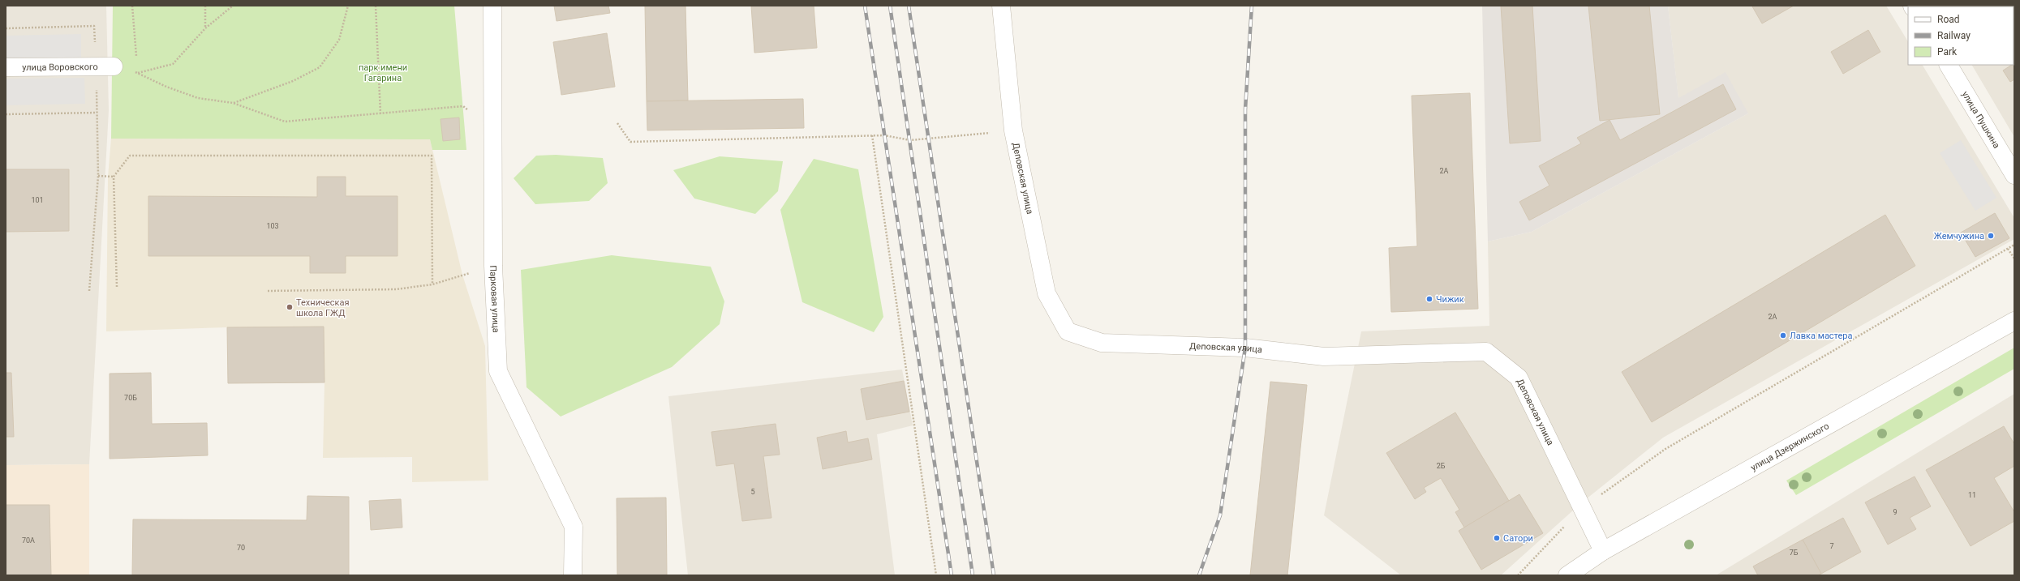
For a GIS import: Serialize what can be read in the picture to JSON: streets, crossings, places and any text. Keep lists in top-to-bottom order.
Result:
{
  "streets": {
    "street": [
      "улица Воровского",
      "улица Пушкина",
      "Деповская улица",
      "Парковая улица",
      "улица Дзержинского"
    ]
  },
  "crossings": [
    ["Деповская улица", "улица Дзержинского"]
  ],
  "parks": ["парк имени Гагарина"],
  "places": [
    "Жемчужина",
    "Чижик",
    "Техническая школа ГЖД",
    "Лавка мастера",
    "Сатори"
  ],
  "house_numbers": [
    "2А",
    "101",
    "103",
    "2А",
    "70Б",
    "2Б",
    "5",
    "11",
    "9",
    "70А",
    "7",
    "70",
    "7Б"
  ],
  "legend": ["Road", "Railway", "Park"]
}
